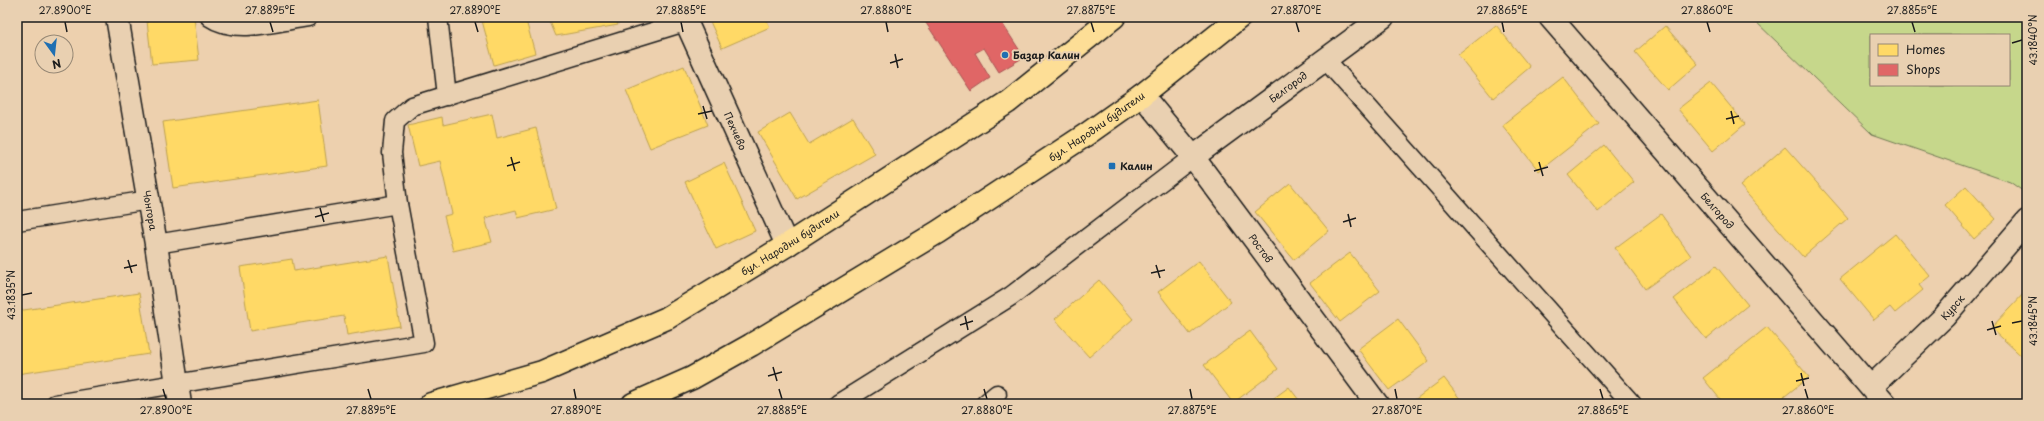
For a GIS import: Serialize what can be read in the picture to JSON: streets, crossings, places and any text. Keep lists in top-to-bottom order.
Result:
{
  "streets": {
    "main road": ["бул. Народни будители"],
    "street": [
      "Белгород",
      "Пехчево",
      "Чонгора",
      "Ростов",
      "Курск"
    ]
  },
  "crossings": [
    ["Белгород", "Ростов"],
    ["Белгород", "Курск"],
    ["бул. Народни будители", "Пехчево"],
    ["бул. Народни будители", "Ростов"]
  ],
  "places": {
    "other": ["Базар Калин"],
    "transit": ["Калин"]
  },
  "legend": ["Homes", "Shops"],
  "north": "bottom",
  "coordinates": [
    "27.8900°E",
    "27.8895°E",
    "27.8890°E",
    "27.8885°E",
    "27.8880°E",
    "27.8875°E",
    "27.8870°E",
    "27.8865°E",
    "27.8860°E",
    "27.8855°E",
    "43.1840°N",
    "43.1835°N",
    "43.1845°N"
  ]
}
